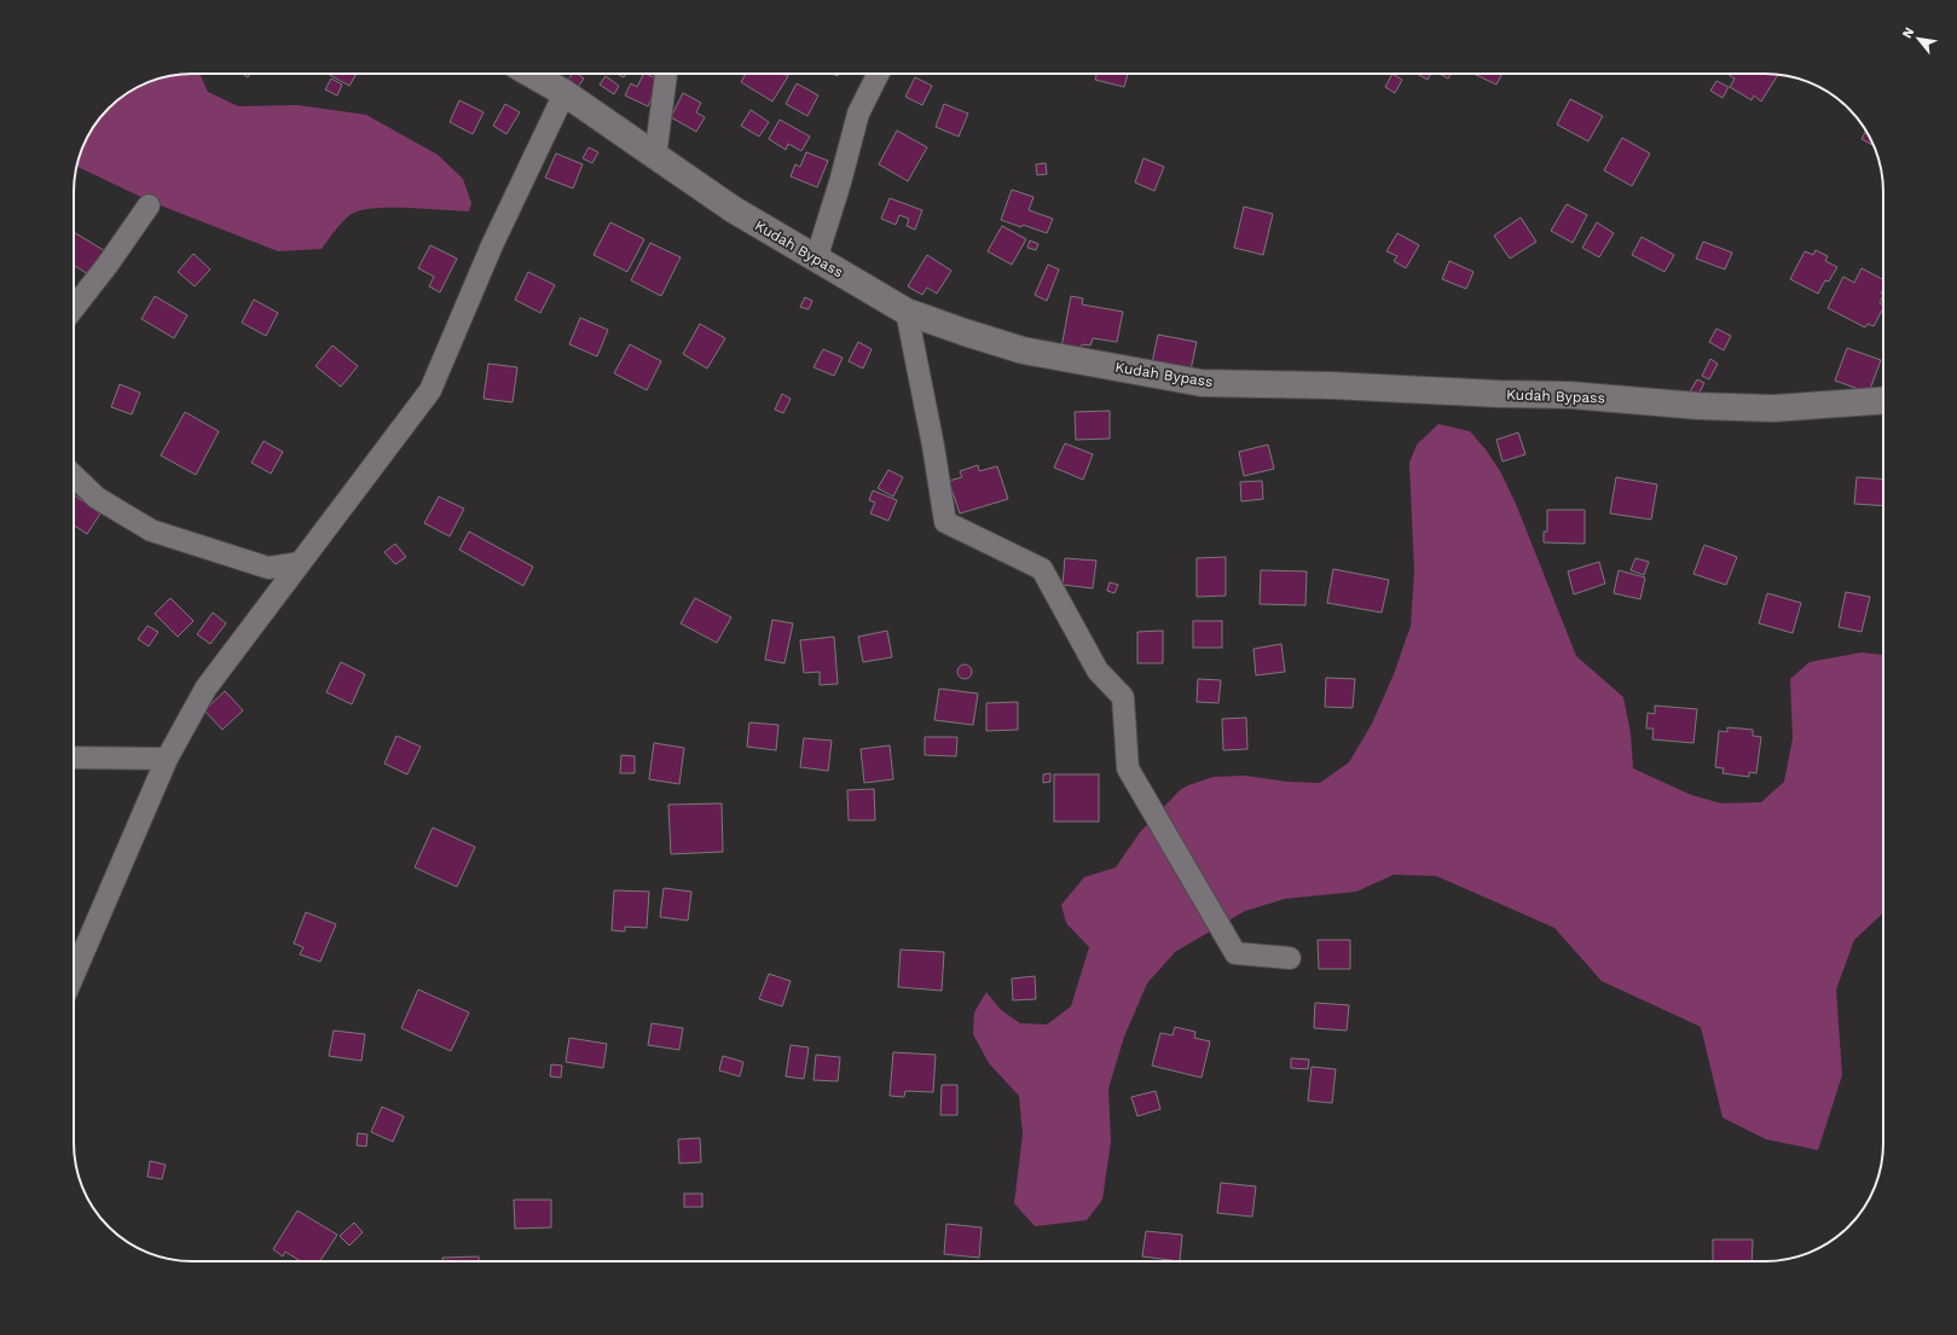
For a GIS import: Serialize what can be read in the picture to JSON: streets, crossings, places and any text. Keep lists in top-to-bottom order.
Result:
{
  "streets": {
    "street": ["Kudah Bypass"]
  },
  "north": "top left"
}
